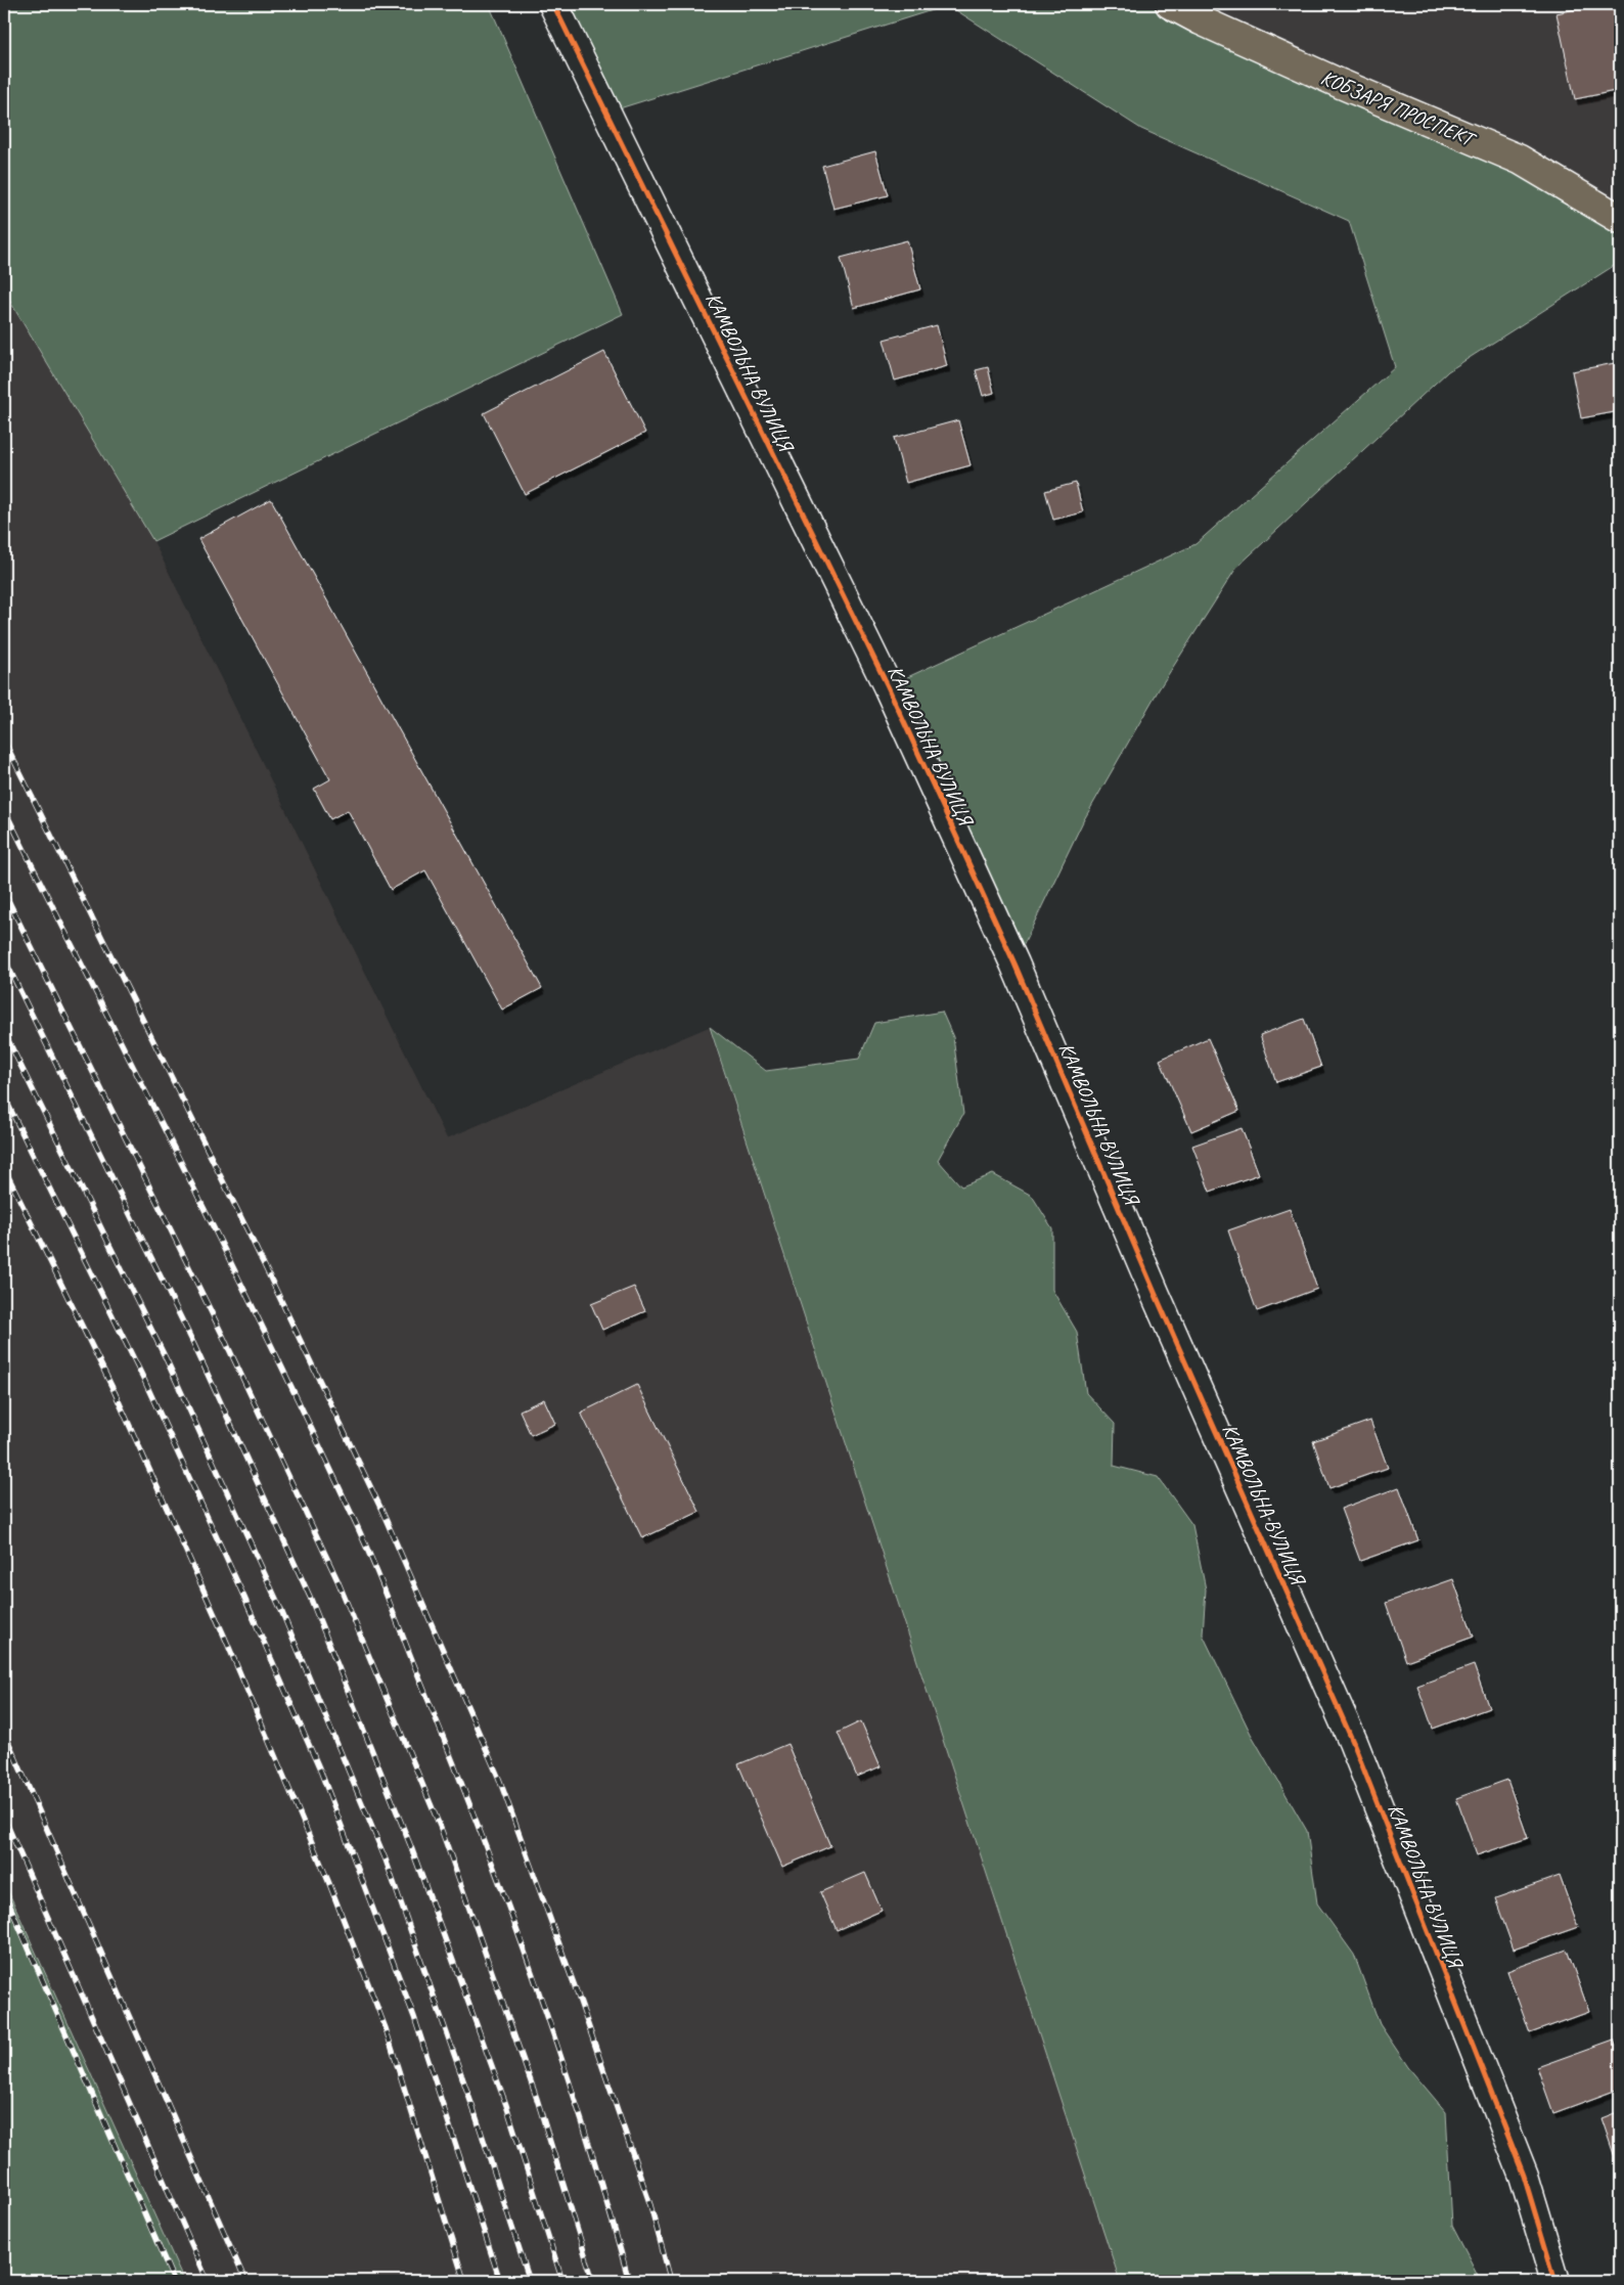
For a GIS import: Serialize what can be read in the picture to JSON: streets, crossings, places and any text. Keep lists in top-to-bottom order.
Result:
{
  "streets": {
    "main road": ["КОБЗАРЯ ПРОСПЕКТ"],
    "street": ["КАМВОЛЬНА ВУЛИЦЯ"]
  }
}
